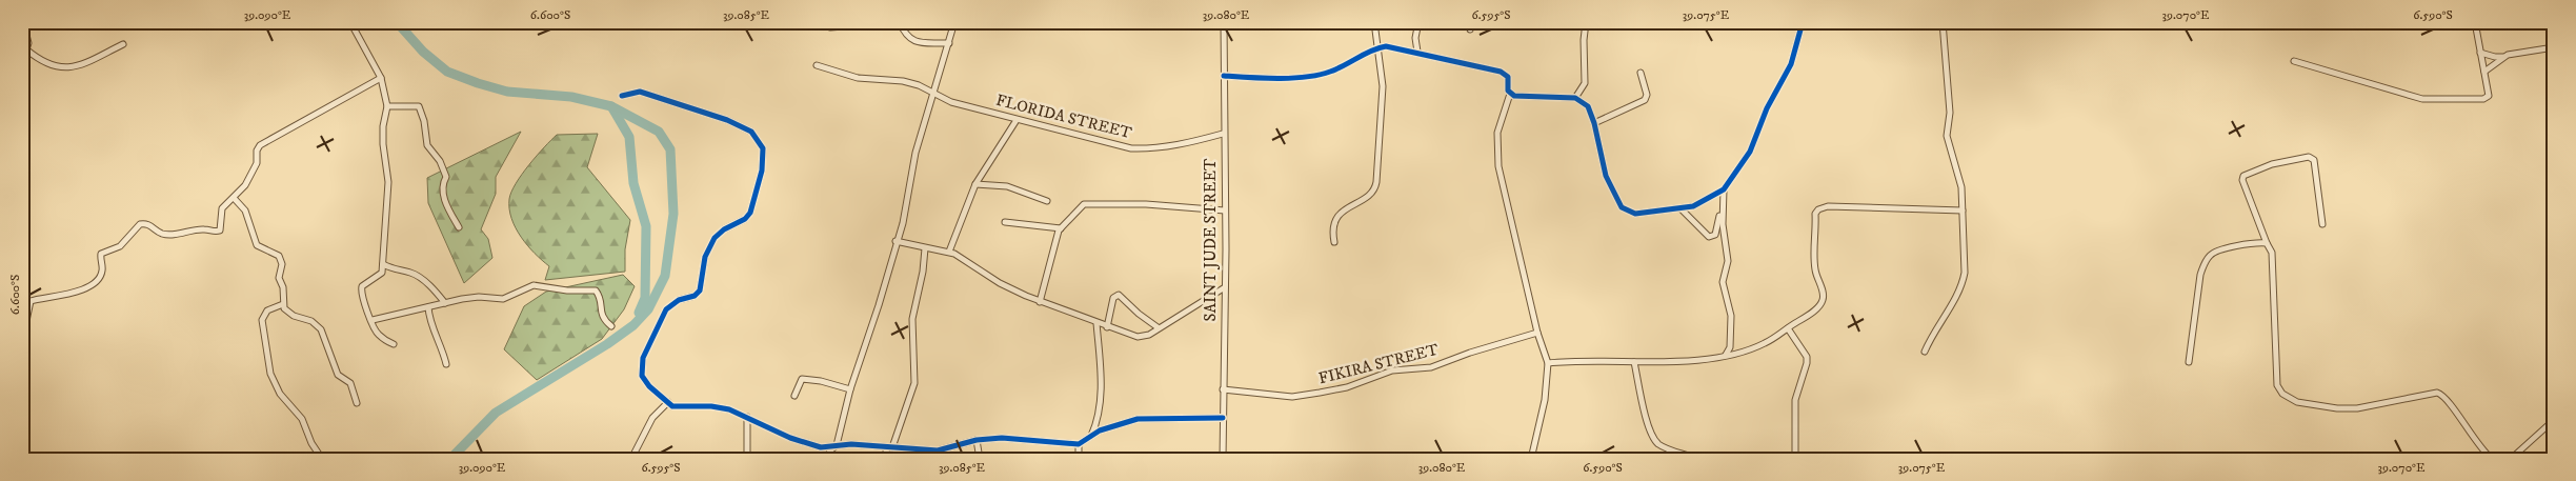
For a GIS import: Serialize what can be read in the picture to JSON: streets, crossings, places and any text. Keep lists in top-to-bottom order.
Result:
{
  "streets": {
    "street": ["FLORIDA STREET", "SAINT JUDE STREET", "FIKIRA STREET"]
  },
  "crossings": [
    ["FLORIDA STREET", "SAINT JUDE STREET"],
    ["SAINT JUDE STREET", "FIKIRA STREET"]
  ],
  "coordinates": [
    "39.090°E",
    "6.600°S",
    "39.085°E",
    "39.080°E",
    "6.595°S",
    "39.075°E",
    "39.070°E",
    "6.590°S"
  ]
}
